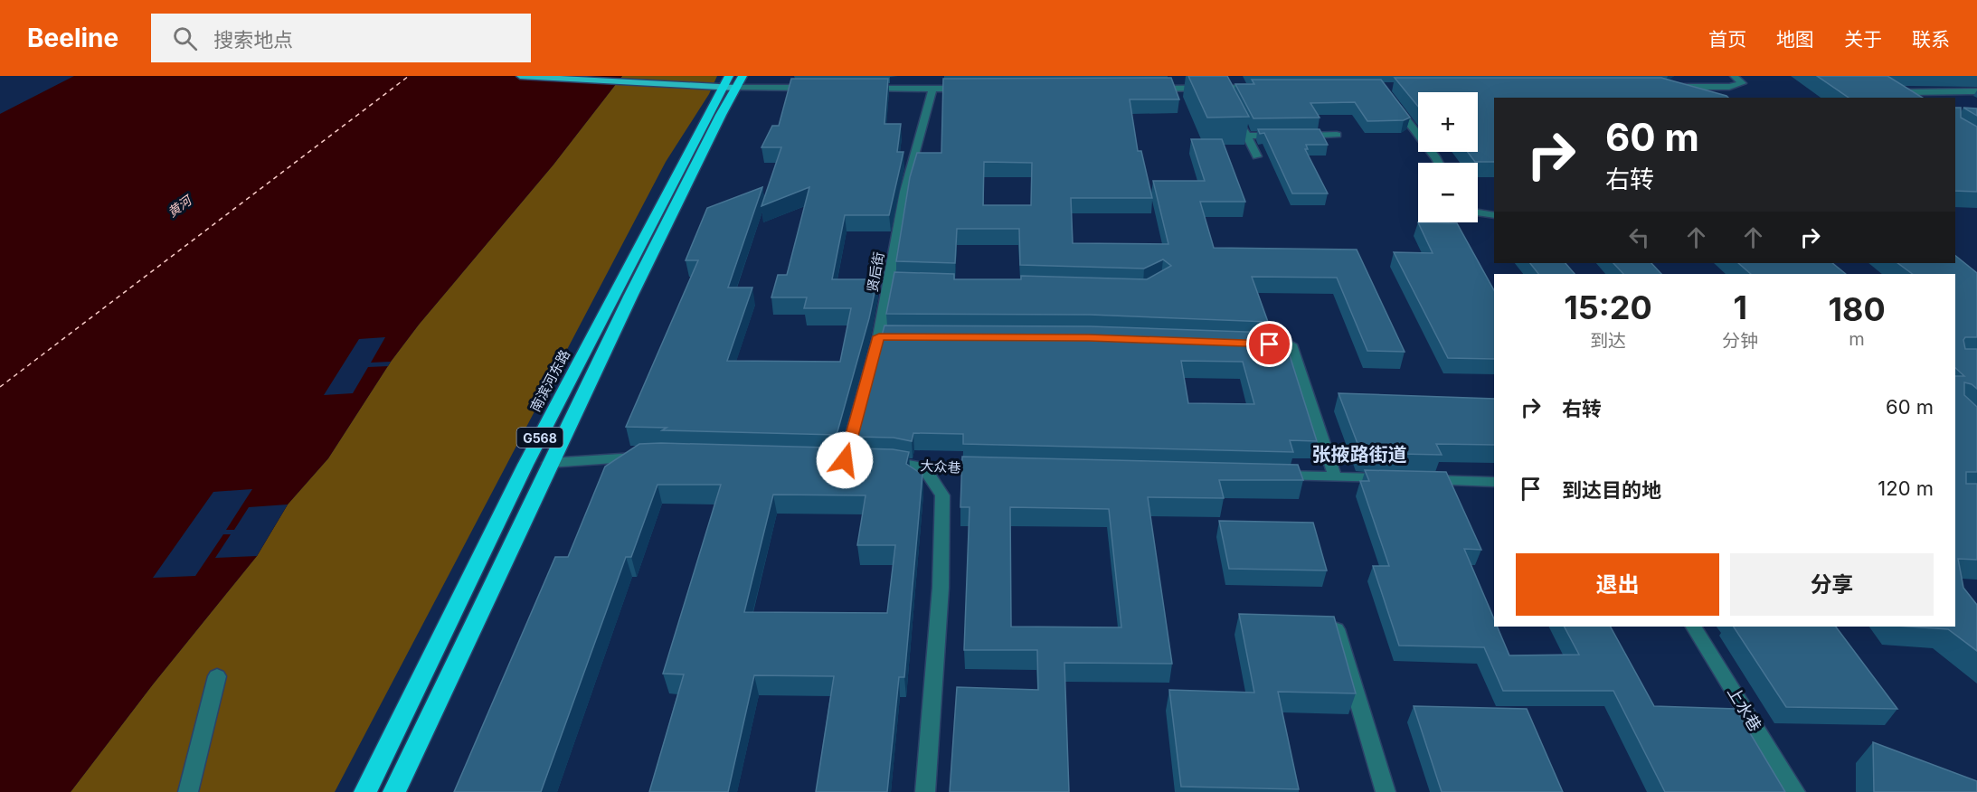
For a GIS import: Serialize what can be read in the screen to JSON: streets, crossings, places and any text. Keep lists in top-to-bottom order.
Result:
{
  "streets": {
    "highway": ["南滨河东路", "G568"],
    "street": ["贤后街", "大众巷", "上水巷"]
  },
  "crossings": [
    ["贤后街", "大众巷"],
    ["南滨河东路", "G568"]
  ],
  "districts": ["张掖路街道"],
  "water": ["黄河"],
  "page": {
    "header": "Beeline",
    "search": "搜索地点",
    "nav": [
      "首页",
      "地图",
      "关于",
      "联系"
    ],
    "map_buttons": ["+", "−"],
    "turn": ["60 m", "右转"],
    "eta": [
      "15:20",
      "到达",
      "1",
      "分钟",
      "180",
      "m"
    ],
    "list": [
      {
        "name": "右转",
        "value": "60 m"
      },
      {
        "name": "到达目的地",
        "value": "120 m"
      }
    ],
    "buttons": ["退出", "分享"]
  }
}
